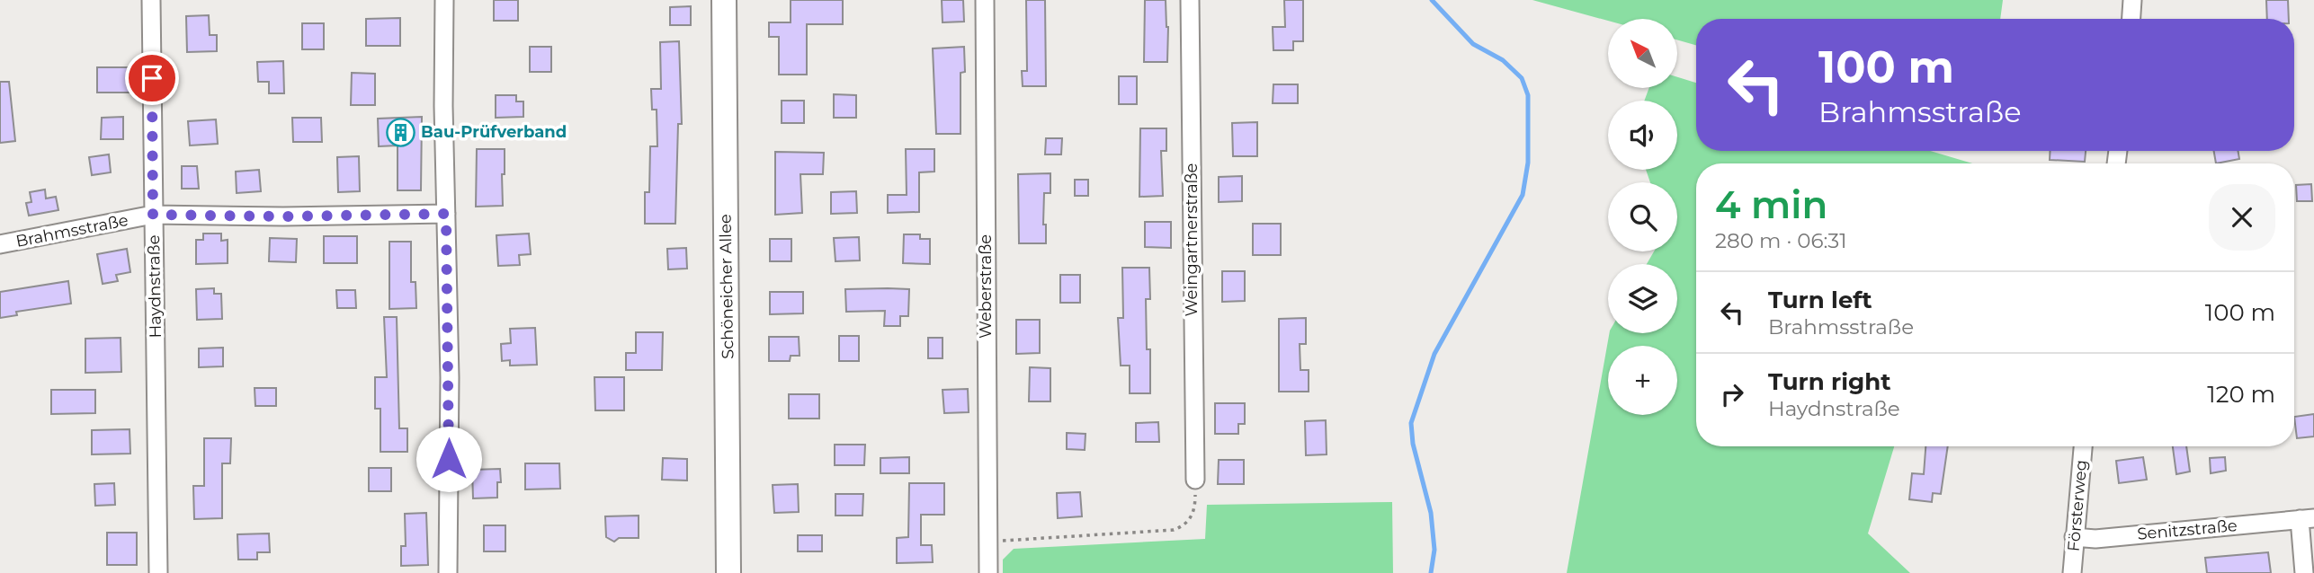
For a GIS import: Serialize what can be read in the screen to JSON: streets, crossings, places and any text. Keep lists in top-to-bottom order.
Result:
{
  "streets": {
    "street": [
      "Brahmsstraße",
      "Weingartnerstraße",
      "Haydnstraße",
      "Schöneicher Allee",
      "Weberstraße",
      "Försterweg",
      "Senitzstraße"
    ]
  },
  "crossings": [
    ["Brahmsstraße", "Haydnstraße"],
    ["Försterweg", "Senitzstraße"]
  ],
  "places": {
    "building": ["Bau-Prüfverband"]
  },
  "north": "top left",
  "page": {
    "map_buttons": "+",
    "turn": ["100 m", "Brahmsstraße"],
    "heading": ["4 min", "280 m · 06:31"],
    "list": [
      {
        "name": "Turn left",
        "note": "Brahmsstraße",
        "value": "100 m"
      },
      {
        "name": "Turn right",
        "note": "Haydnstraße",
        "value": "120 m"
      }
    ]
  }
}
